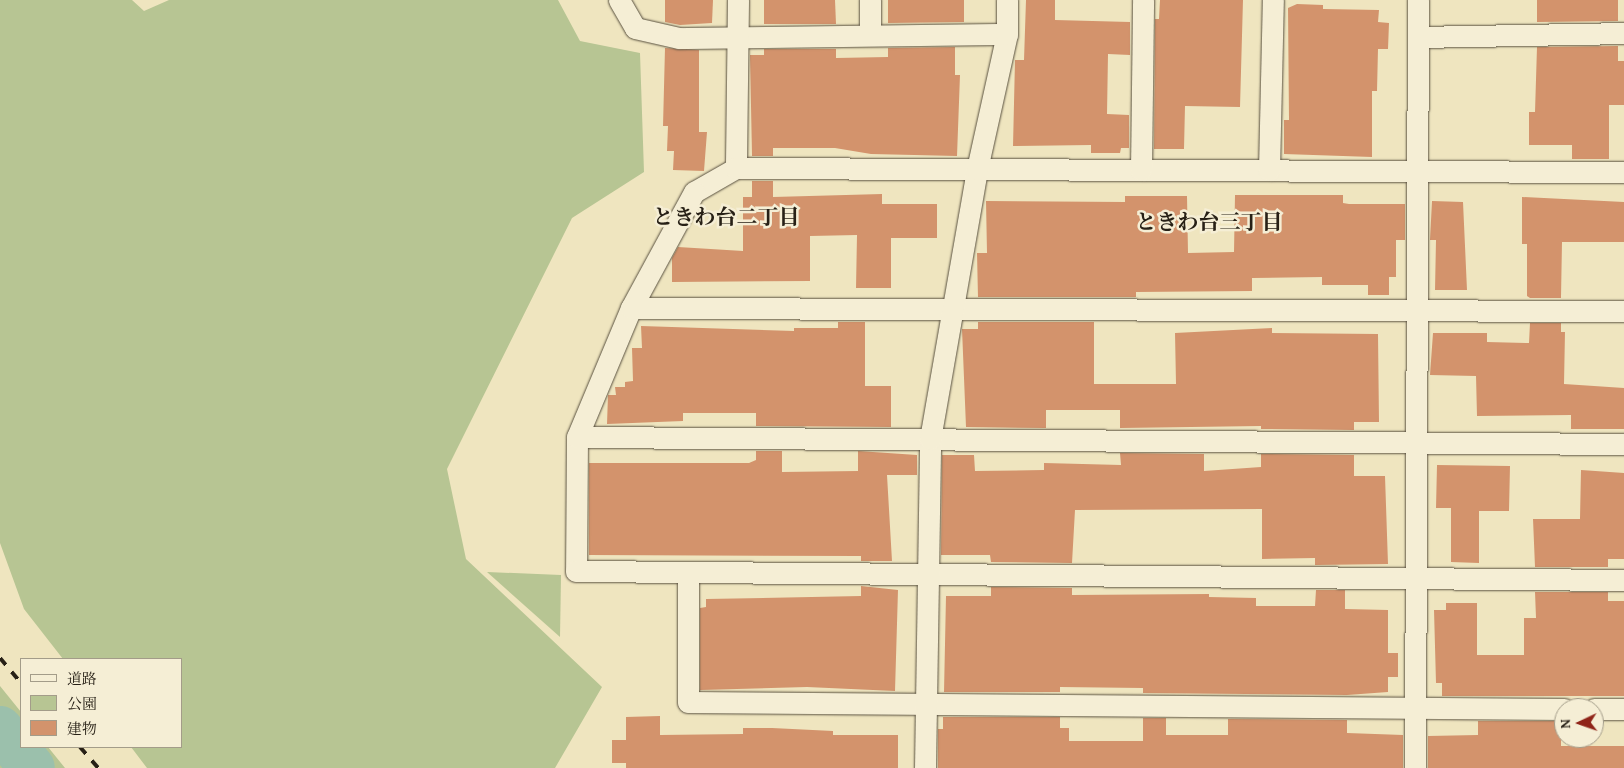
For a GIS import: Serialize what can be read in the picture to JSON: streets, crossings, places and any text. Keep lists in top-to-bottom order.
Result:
{
  "districts": ["ときわ台二丁目", "ときわ台三丁目"],
  "legend": ["道路", "公園", "建物"],
  "north": "left"
}
